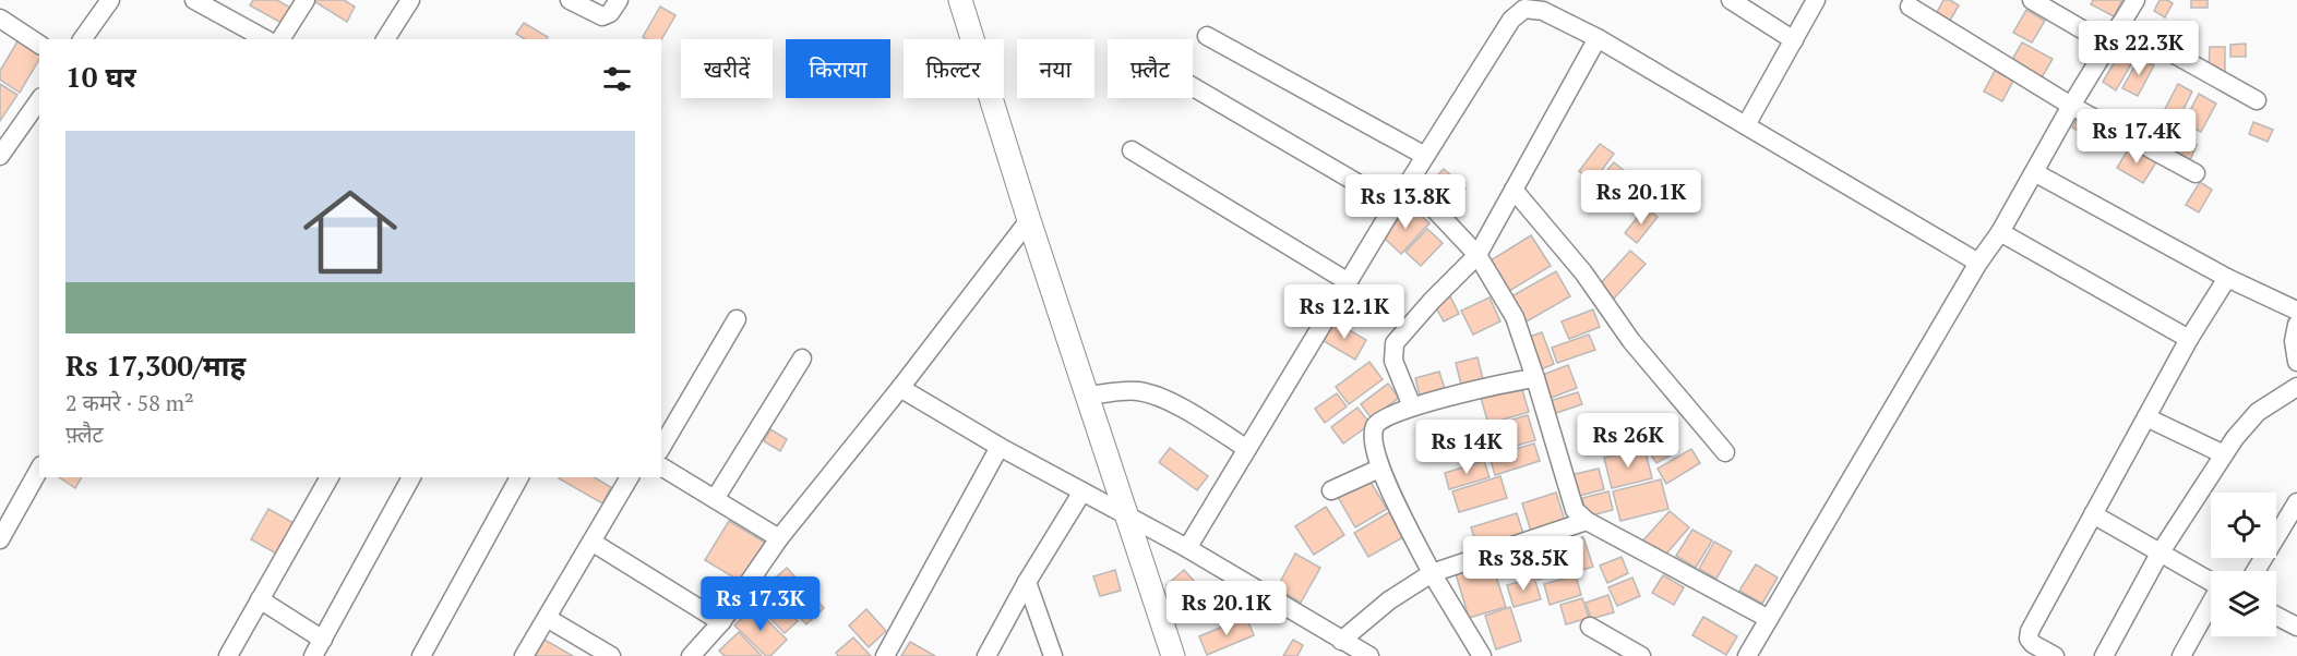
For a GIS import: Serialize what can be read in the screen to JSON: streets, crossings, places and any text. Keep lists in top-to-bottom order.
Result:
{
  "page": {
    "price": [
      "Rs 22.3K",
      "Rs 17.4K",
      "Rs 20.1K",
      "Rs 13.8K",
      "Rs 12.1K",
      "Rs 26K",
      "Rs 14K",
      "Rs 38.5K",
      "Rs 17.3K",
      "Rs 20.1K"
    ],
    "chip": [
      "खरीदें",
      "किराया",
      "फ़िल्टर",
      "नया",
      "फ़्लैट"
    ],
    "heading": "10 घर",
    "list": [
      {
        "name": "Rs 17,300/माह",
        "note": "2 कमरे · 58 m² · फ़्लैट"
      }
    ]
  }
}
